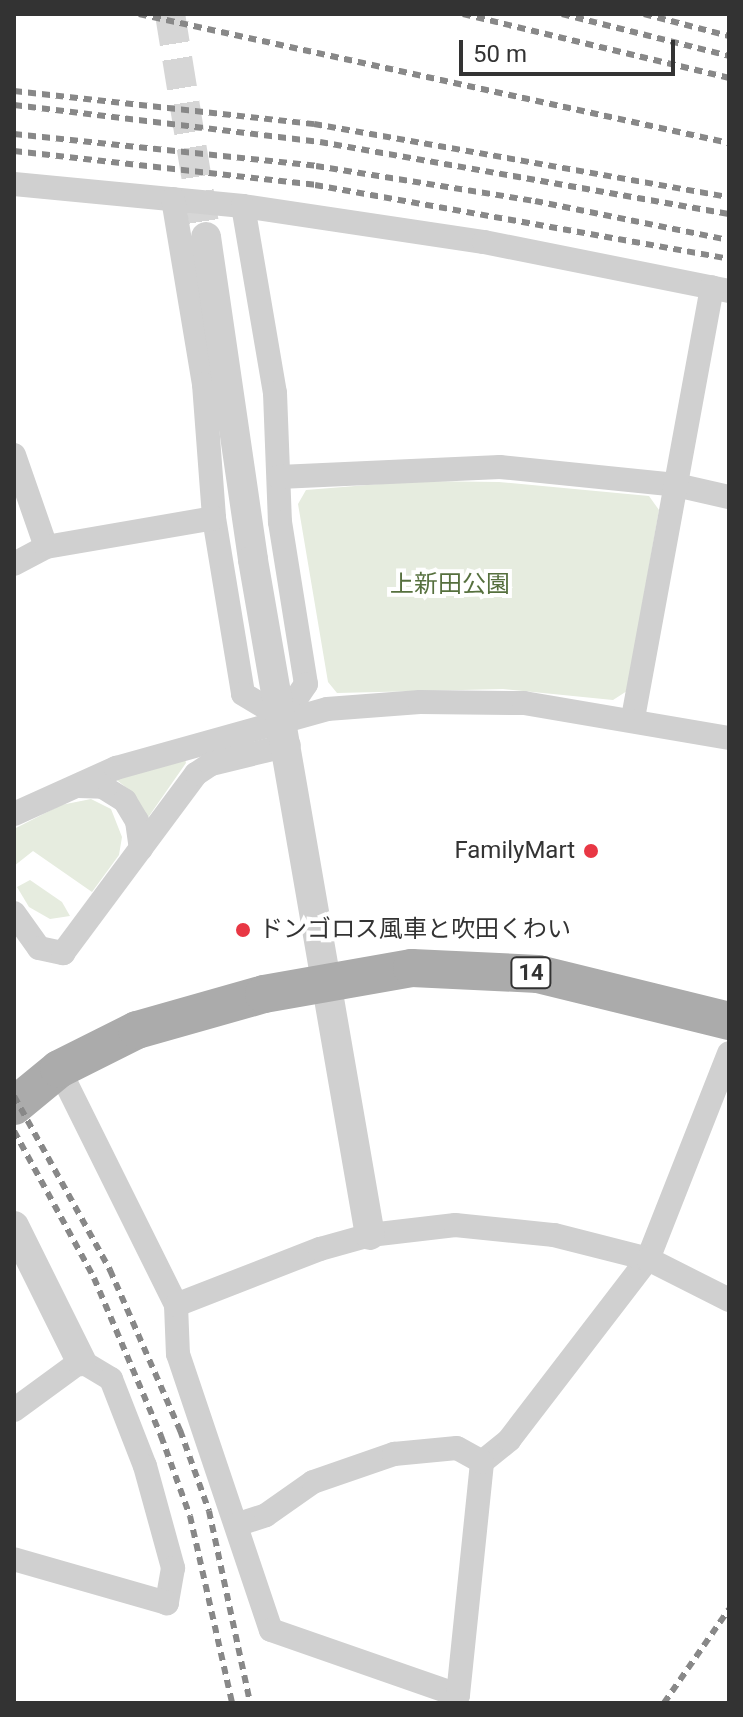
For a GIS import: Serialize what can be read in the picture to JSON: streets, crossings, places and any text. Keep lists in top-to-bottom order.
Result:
{
  "streets": {
    "main road": ["14"]
  },
  "parks": ["上新田公園"],
  "places": ["FamilyMart", "ドンゴロス風車と吹田くわい"],
  "scale_bar": "50 m"
}
